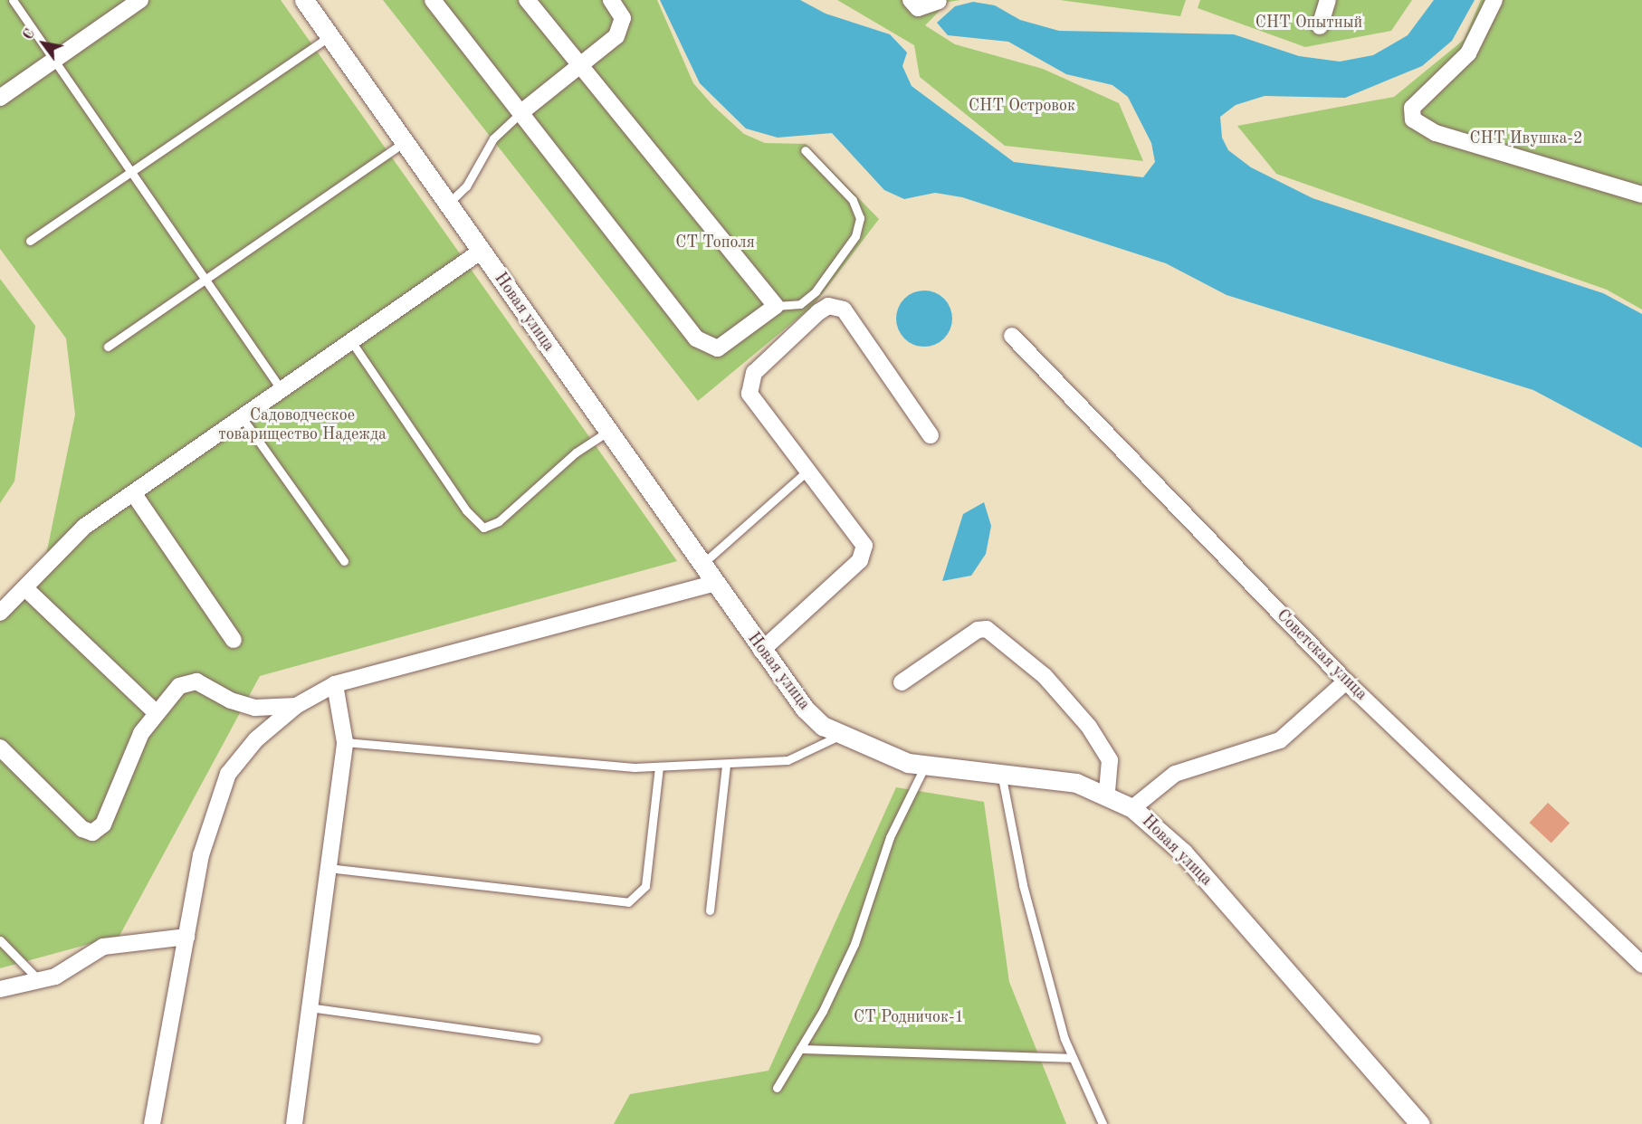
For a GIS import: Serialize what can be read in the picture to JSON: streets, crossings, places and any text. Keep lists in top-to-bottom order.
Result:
{
  "streets": {
    "street": ["Новая улица", "Советская улица"]
  },
  "parks": [
    "СНТ Опытный",
    "СНТ Островок",
    "СНТ Ивушка-2",
    "СТ Тополя",
    "Садоводческое товарищество Надежда",
    "СТ Родничок-1"
  ],
  "north": "top left"
}
